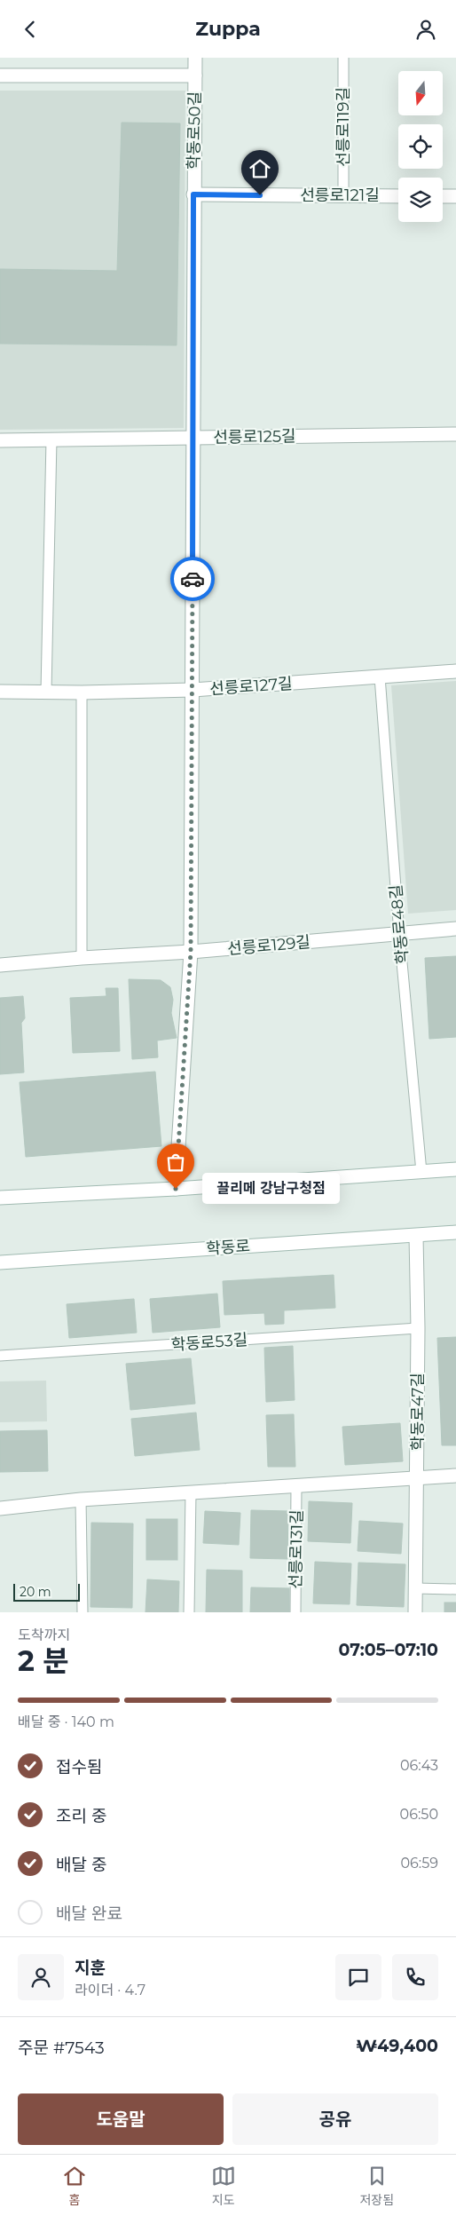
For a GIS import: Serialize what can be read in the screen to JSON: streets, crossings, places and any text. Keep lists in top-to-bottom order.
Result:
{
  "streets": {
    "street": [
      "학동로50길",
      "선릉로121길",
      "선릉로125길",
      "선릉로127길",
      "선릉로129길",
      "학동로",
      "학동로47길",
      "선릉로131길"
    ],
    "lane": ["선릉로119길", "학동로48길", "학동로53길"]
  },
  "crossings": [
    ["선릉로119길", "선릉로121길"],
    ["학동로50길", "선릉로121길"],
    ["학동로50길", "선릉로125길"],
    ["학동로50길", "선릉로127길"],
    ["학동로50길", "선릉로129길"],
    ["선릉로127길", "학동로48길"],
    ["학동로48길", "선릉로129길"],
    ["학동로", "학동로47길"],
    ["학동로53길", "학동로47길"],
    ["학동로47길", "선릉로131길"]
  ],
  "places": ["끌리메 강남구청점"],
  "scale_bar": "20 m",
  "north": "bottom",
  "page": {
    "header": "Zuppa",
    "bubble": "끌리메 강남구청점",
    "scale": "20 m",
    "heading": ["2 분", "도착까지", "07:05–07:10"],
    "panel": [
      "지훈",
      "라이더 · 4.7",
      "주문 #7543",
      "₩49,400"
    ],
    "bar": "배달 중 · 140 m",
    "list": [
      ["접수됨", "06:43"],
      ["조리 중", "06:50"],
      ["배달 중", "06:59"],
      "배달 완료"
    ],
    "buttons": ["도움말", "공유"],
    "tabs": ["홈", "지도", "저장됨"]
  }
}
